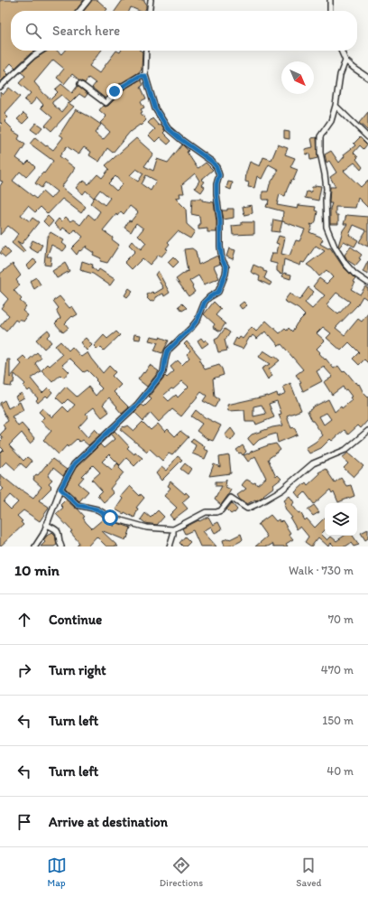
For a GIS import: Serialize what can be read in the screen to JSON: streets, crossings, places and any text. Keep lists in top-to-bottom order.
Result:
{
  "north": "bottom right",
  "page": {
    "search": "Search here",
    "heading": ["10 min", "Walk · 730 m"],
    "list": [
      ["Continue", "70 m"],
      ["Turn right", "470 m"],
      ["Turn left", "150 m"],
      ["Turn left", "40 m"],
      "Arrive at destination"
    ],
    "nav": ["Map", "Directions", "Saved"]
  }
}
